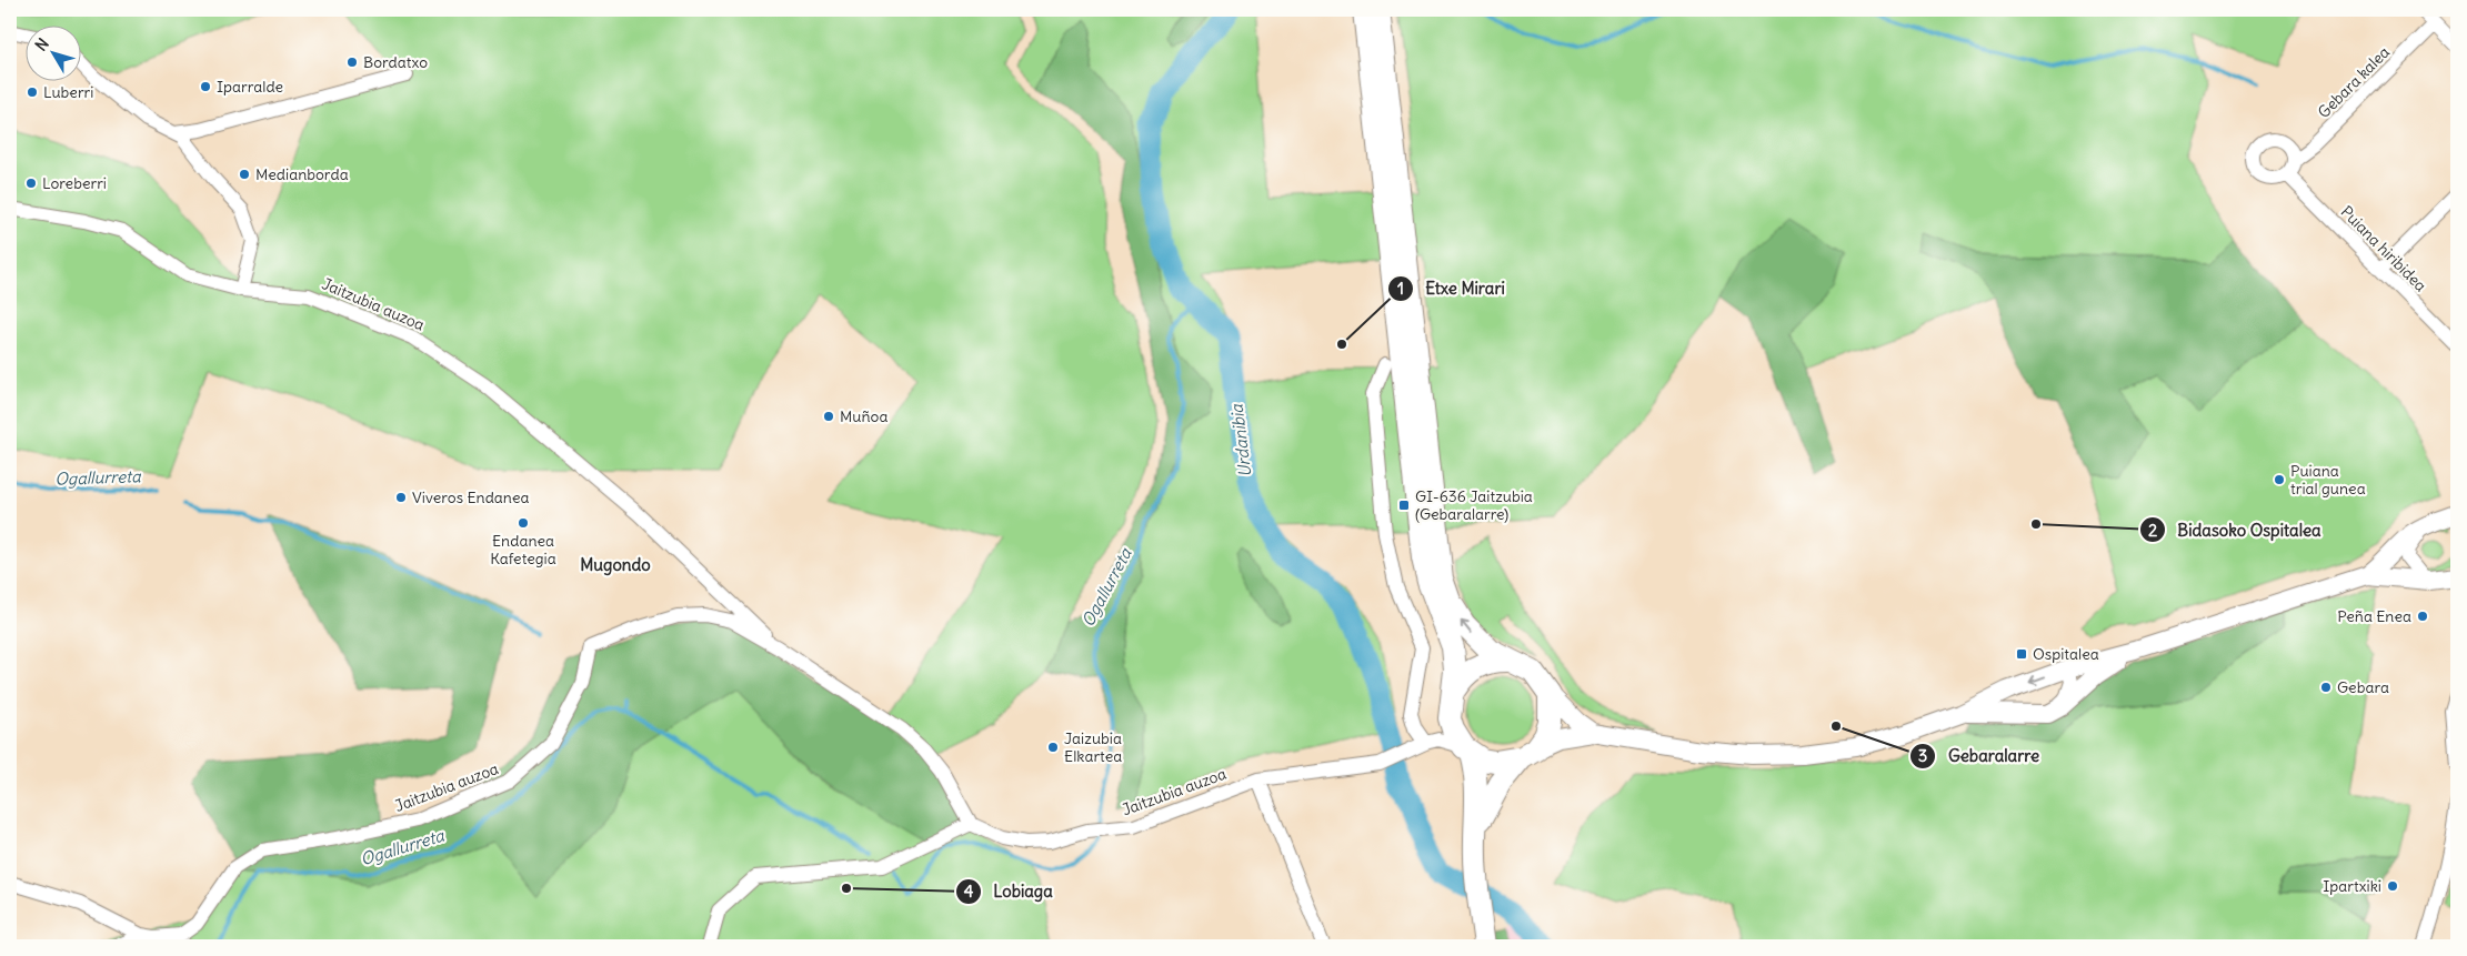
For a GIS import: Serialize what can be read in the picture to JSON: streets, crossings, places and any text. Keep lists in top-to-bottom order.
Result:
{
  "streets": {
    "street": ["Gebara kalea", "Puiana hiribidea", "Jaitzubia auzoa"]
  },
  "crossings": [
    ["Gebara kalea", "Puiana hiribidea"]
  ],
  "districts": ["Mugondo"],
  "water": ["Urdanibia", "Ogallurreta"],
  "places": {
    "other": [
      "Bordatxo",
      "Iparralde",
      "Luberri",
      "Medianborda",
      "Loreberri",
      "Etxe Mirari",
      "Muñoa",
      "Puiana trial gunea",
      "Viveros Endanea",
      "Endanea Kafetegia",
      "Bidasoko Ospitalea",
      "Peña Enea",
      "Gebara",
      "Gebaralarre",
      "Jaizubia Elkartea",
      "Ipartxiki",
      "Lobiaga"
    ],
    "transit": ["GI-636 Jaitzubia (Gebaralarre)", "Ospitalea"]
  },
  "north": "top left"
}
